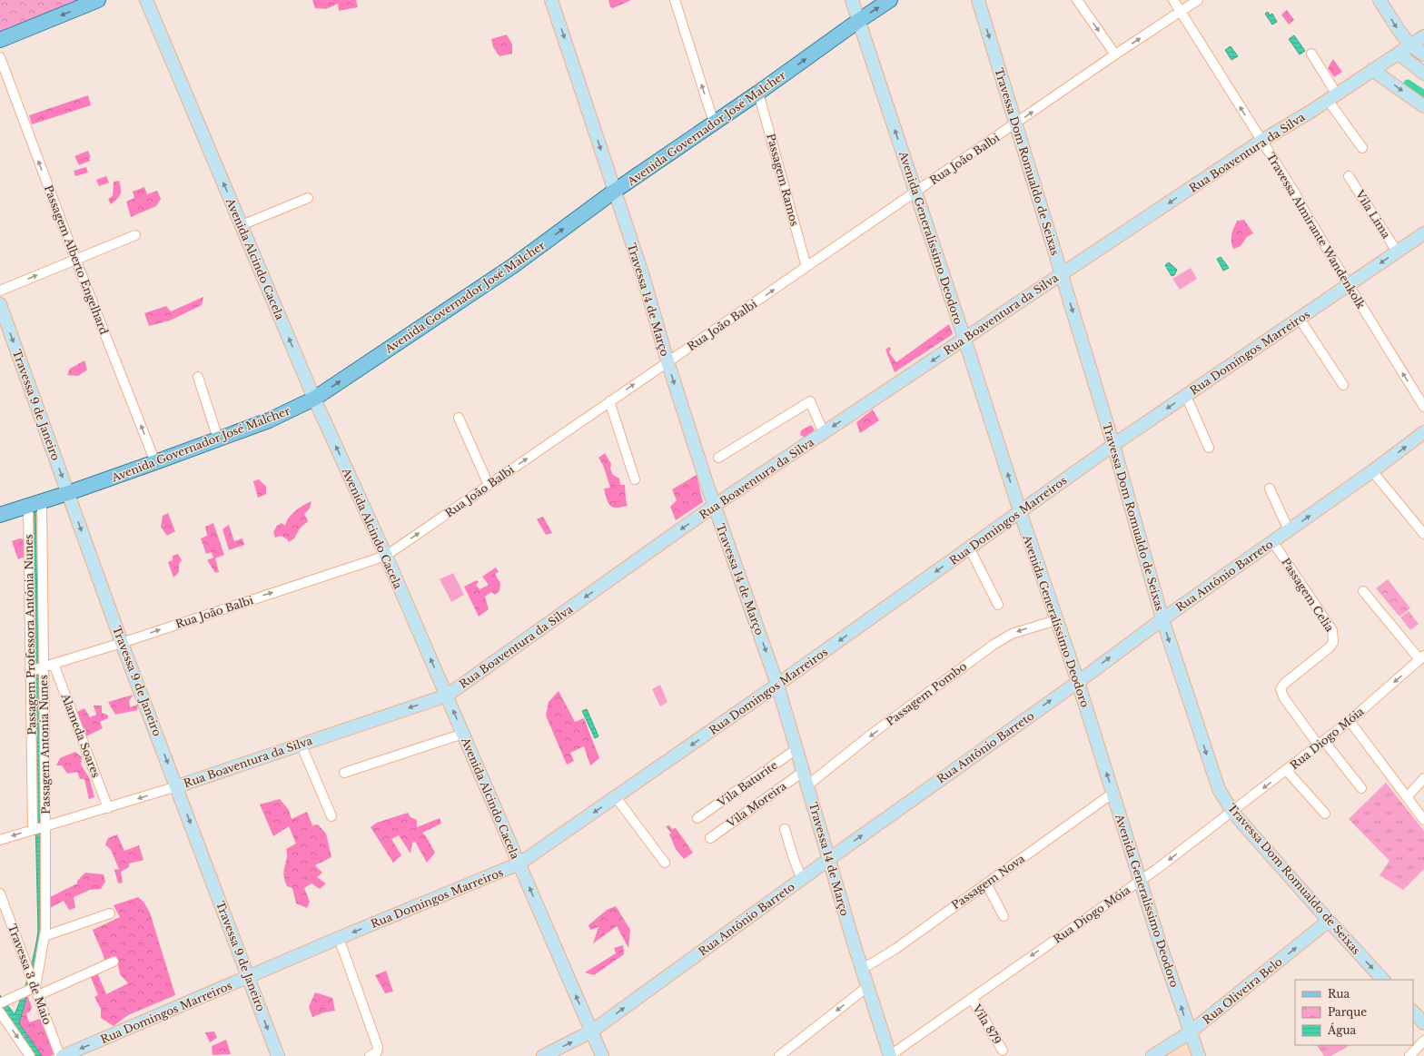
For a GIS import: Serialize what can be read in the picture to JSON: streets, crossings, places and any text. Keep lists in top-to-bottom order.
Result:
{
  "streets": {
    "main road": ["Avenida Governador José Malcher"],
    "street": [
      "Rua Boaventura da Silva",
      "Rua João Balbi",
      "Travessa Dom Romualdo de Seixas",
      "Passagem Ramos",
      "Vila Lima",
      "Travessa Almirante Wandenkolk",
      "Avenida Generalíssimo Deodoro",
      "Avenida Alcindo Cacela",
      "Passagem Alberto Engelhard",
      "Travessa 14 de Março",
      "Rua Domingos Marreiros",
      "Travessa 9 de Janeiro",
      "Rua Antônio Barreto",
      "Passagem Celia",
      "Passagem Professora Antónia Nunes",
      "Passagem Pombo",
      "Alameda Soares",
      "Rua Diogo Móia",
      "Passagem Antonia Nunes",
      "Vila Baturite",
      "Vila Moreira",
      "Passagem Nova",
      "Travessa 3 de Maio",
      "Rua Oliveira Belo",
      "Vila 879"
    ]
  },
  "crossings": [
    ["Avenida Governador José Malcher", "Passagem Ramos"],
    ["Avenida Governador José Malcher", "Avenida Generalíssimo Deodoro"],
    ["Avenida Governador José Malcher", "Avenida Alcindo Cacela"],
    ["Avenida Governador José Malcher", "Passagem Alberto Engelhard"],
    ["Avenida Governador José Malcher", "Travessa 14 de Março"],
    ["Avenida Governador José Malcher", "Travessa 9 de Janeiro"],
    ["Avenida Governador José Malcher", "Passagem Professora Antónia Nunes"],
    ["Avenida Governador José Malcher", "Passagem Antonia Nunes"],
    ["Rua Boaventura da Silva", "Travessa Dom Romualdo de Seixas"],
    ["Rua Boaventura da Silva", "Travessa Almirante Wandenkolk"],
    ["Rua Boaventura da Silva", "Avenida Generalíssimo Deodoro"],
    ["Rua Boaventura da Silva", "Avenida Alcindo Cacela"],
    ["Rua Boaventura da Silva", "Travessa 14 de Março"],
    ["Rua Boaventura da Silva", "Travessa 9 de Janeiro"],
    ["Rua Boaventura da Silva", "Passagem Professora Antónia Nunes"],
    ["Rua Boaventura da Silva", "Alameda Soares"],
    ["Rua Boaventura da Silva", "Passagem Antonia Nunes"],
    ["Rua João Balbi", "Travessa Dom Romualdo de Seixas"],
    ["Rua João Balbi", "Passagem Ramos"],
    ["Rua João Balbi", "Travessa Almirante Wandenkolk"],
    ["Rua João Balbi", "Avenida Generalíssimo Deodoro"],
    ["Rua João Balbi", "Avenida Alcindo Cacela"],
    ["Rua João Balbi", "Travessa 14 de Março"],
    ["Rua João Balbi", "Travessa 9 de Janeiro"],
    ["Rua João Balbi", "Passagem Professora Antónia Nunes"],
    ["Rua João Balbi", "Alameda Soares"],
    ["Rua João Balbi", "Passagem Antonia Nunes"],
    ["Travessa Dom Romualdo de Seixas", "Rua Domingos Marreiros"],
    ["Travessa Dom Romualdo de Seixas", "Rua Antônio Barreto"],
    ["Travessa Dom Romualdo de Seixas", "Rua Diogo Móia"],
    ["Travessa Dom Romualdo de Seixas", "Rua Oliveira Belo"],
    ["Vila Lima", "Rua Domingos Marreiros"],
    ["Travessa Almirante Wandenkolk", "Rua Domingos Marreiros"],
    ["Avenida Generalíssimo Deodoro", "Rua Domingos Marreiros"],
    ["Avenida Generalíssimo Deodoro", "Rua Antônio Barreto"],
    ["Avenida Generalíssimo Deodoro", "Passagem Pombo"],
    ["Avenida Generalíssimo Deodoro", "Rua Diogo Móia"],
    ["Avenida Generalíssimo Deodoro", "Passagem Nova"],
    ["Avenida Generalíssimo Deodoro", "Rua Oliveira Belo"],
    ["Avenida Alcindo Cacela", "Rua Domingos Marreiros"],
    ["Avenida Alcindo Cacela", "Rua Antônio Barreto"],
    ["Travessa 14 de Março", "Rua Domingos Marreiros"],
    ["Travessa 14 de Março", "Rua Antônio Barreto"],
    ["Travessa 14 de Março", "Passagem Pombo"],
    ["Travessa 14 de Março", "Rua Diogo Móia"],
    ["Travessa 14 de Março", "Vila Baturite"],
    ["Travessa 14 de Março", "Vila Moreira"],
    ["Travessa 14 de Março", "Passagem Nova"],
    ["Rua Domingos Marreiros", "Travessa 9 de Janeiro"],
    ["Rua Antônio Barreto", "Passagem Celia"],
    ["Passagem Celia", "Rua Diogo Móia"],
    ["Passagem Professora Antónia Nunes", "Passagem Antonia Nunes"],
    ["Rua Diogo Móia", "Vila 879"],
    ["Passagem Antonia Nunes", "Travessa 3 de Maio"]
  ],
  "one_way": [
    "Avenida Governador José Malcher",
    "Rua Boaventura da Silva",
    "Rua João Balbi",
    "Travessa Dom Romualdo de Seixas",
    "Travessa Almirante Wandenkolk",
    "Avenida Generalíssimo Deodoro",
    "Avenida Alcindo Cacela",
    "Passagem Alberto Engelhard",
    "Travessa 14 de Março",
    "Rua Domingos Marreiros",
    "Travessa 9 de Janeiro",
    "Rua Antônio Barreto",
    "Passagem Pombo",
    "Rua Diogo Móia",
    "Rua Oliveira Belo"
  ],
  "legend": ["Rua", "Parque", "Água"]
}
